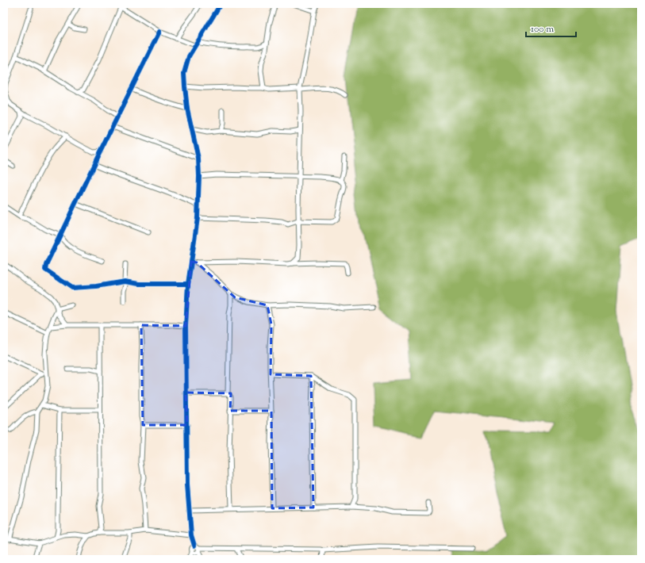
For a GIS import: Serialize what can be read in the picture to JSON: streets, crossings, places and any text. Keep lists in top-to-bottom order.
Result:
{
  "scale_bar": "100 m"
}
